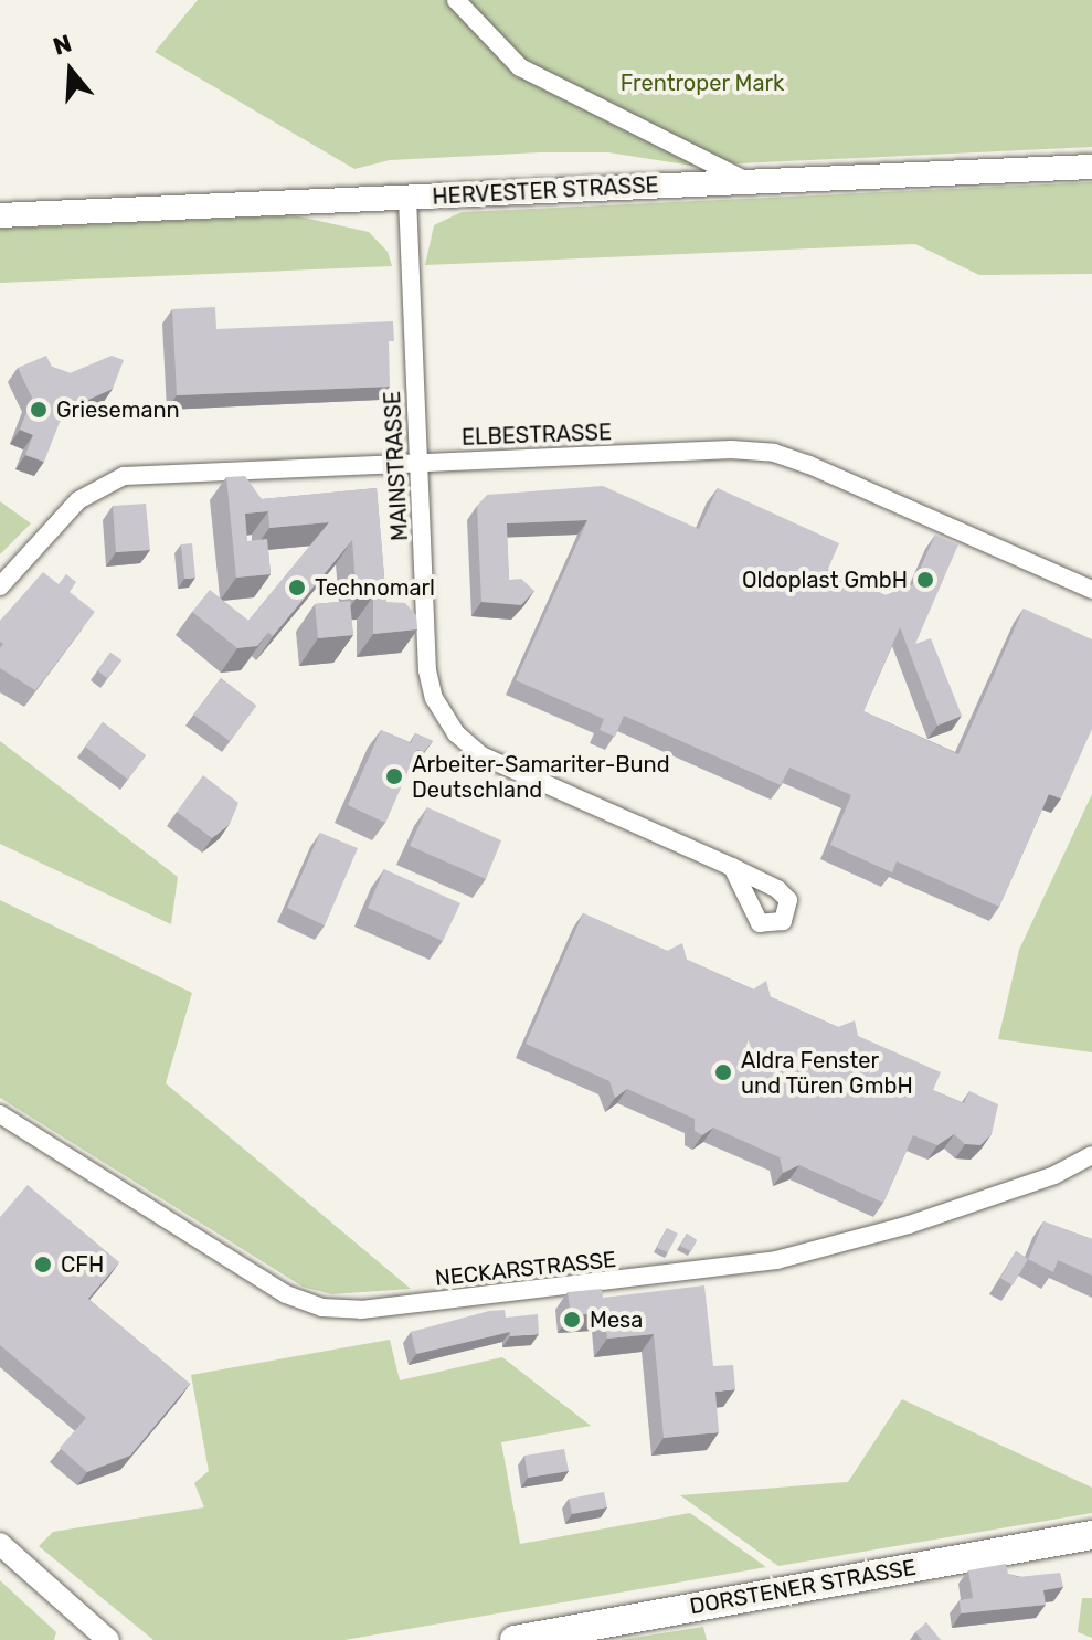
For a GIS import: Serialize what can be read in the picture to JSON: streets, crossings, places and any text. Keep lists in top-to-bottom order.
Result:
{
  "streets": {
    "main road": ["HERVESTER STRASSE", "DORSTENER STRASSE"],
    "street": ["ELBESTRASSE", "MAINSTRASSE", "NECKARSTRASSE"]
  },
  "crossings": [
    ["HERVESTER STRASSE", "MAINSTRASSE"],
    ["ELBESTRASSE", "MAINSTRASSE"]
  ],
  "parks": ["Frentroper Mark"],
  "places": [
    "Griesemann",
    "Oldoplast GmbH",
    "Technomarl",
    "Arbeiter-Samariter-Bund Deutschland",
    "Aldra Fenster und Türen GmbH",
    "CFH",
    "Mesa"
  ],
  "north": "top"
}
